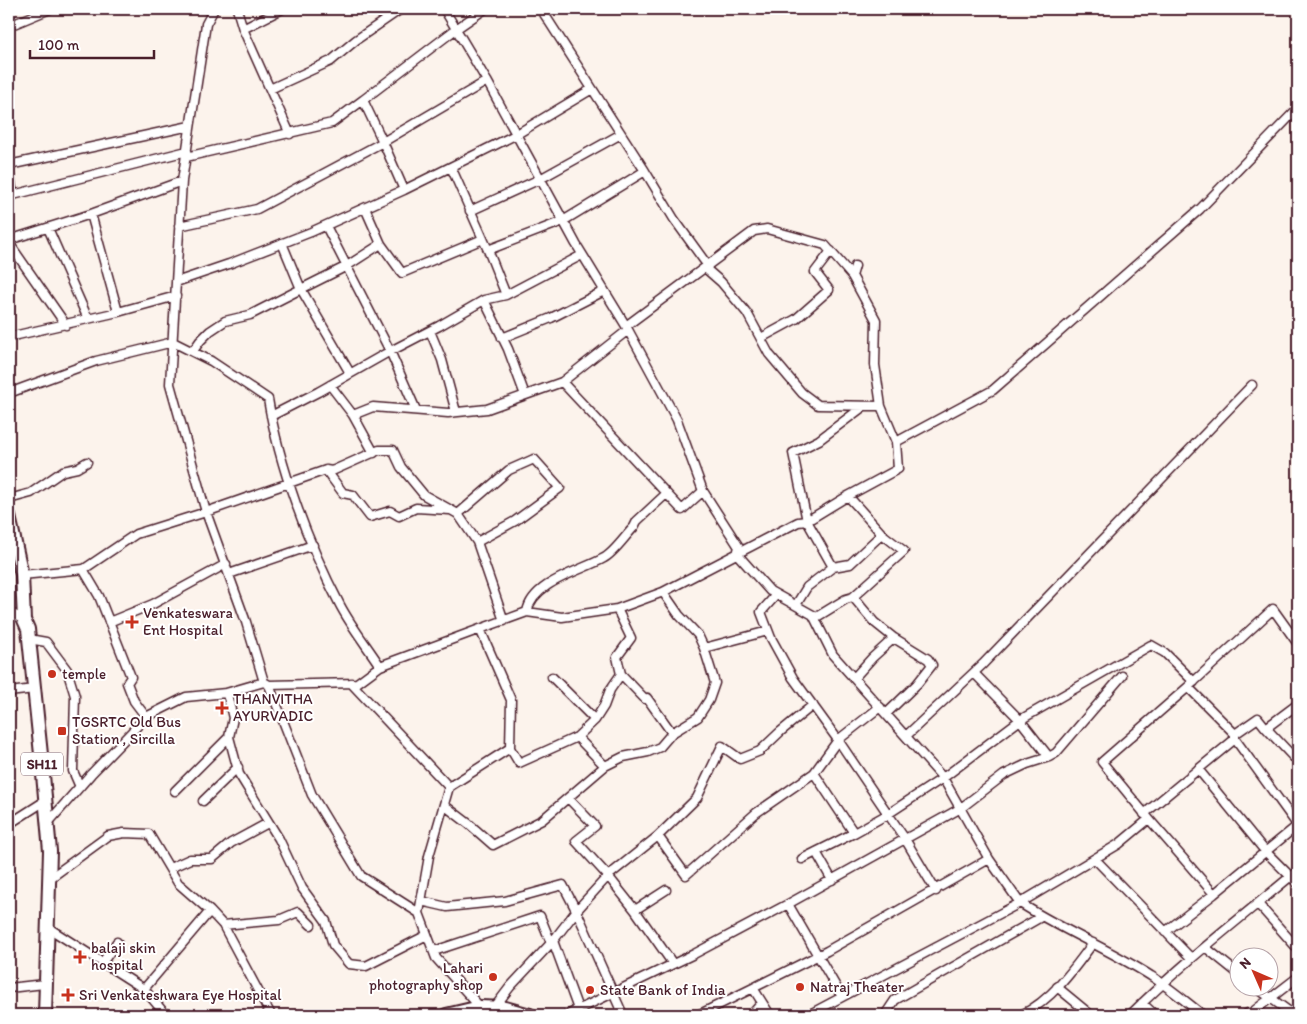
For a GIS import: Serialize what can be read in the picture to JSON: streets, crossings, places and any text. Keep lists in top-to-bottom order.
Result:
{
  "streets": {
    "main road": ["SH11"]
  },
  "places": {
    "health": [
      "Venkateswara Ent Hospital",
      "THANVITHA AYURVADIC",
      "balaji skin hospital",
      "Sri Venkateshwara Eye Hospital"
    ],
    "other": [
      "temple",
      "Lahari photography shop",
      "Natraj Theater",
      "State Bank of India"
    ],
    "transit": ["TGSRTC Old Bus Station , Sircilla"]
  },
  "scale_bar": "100 m",
  "north": "top left"
}
